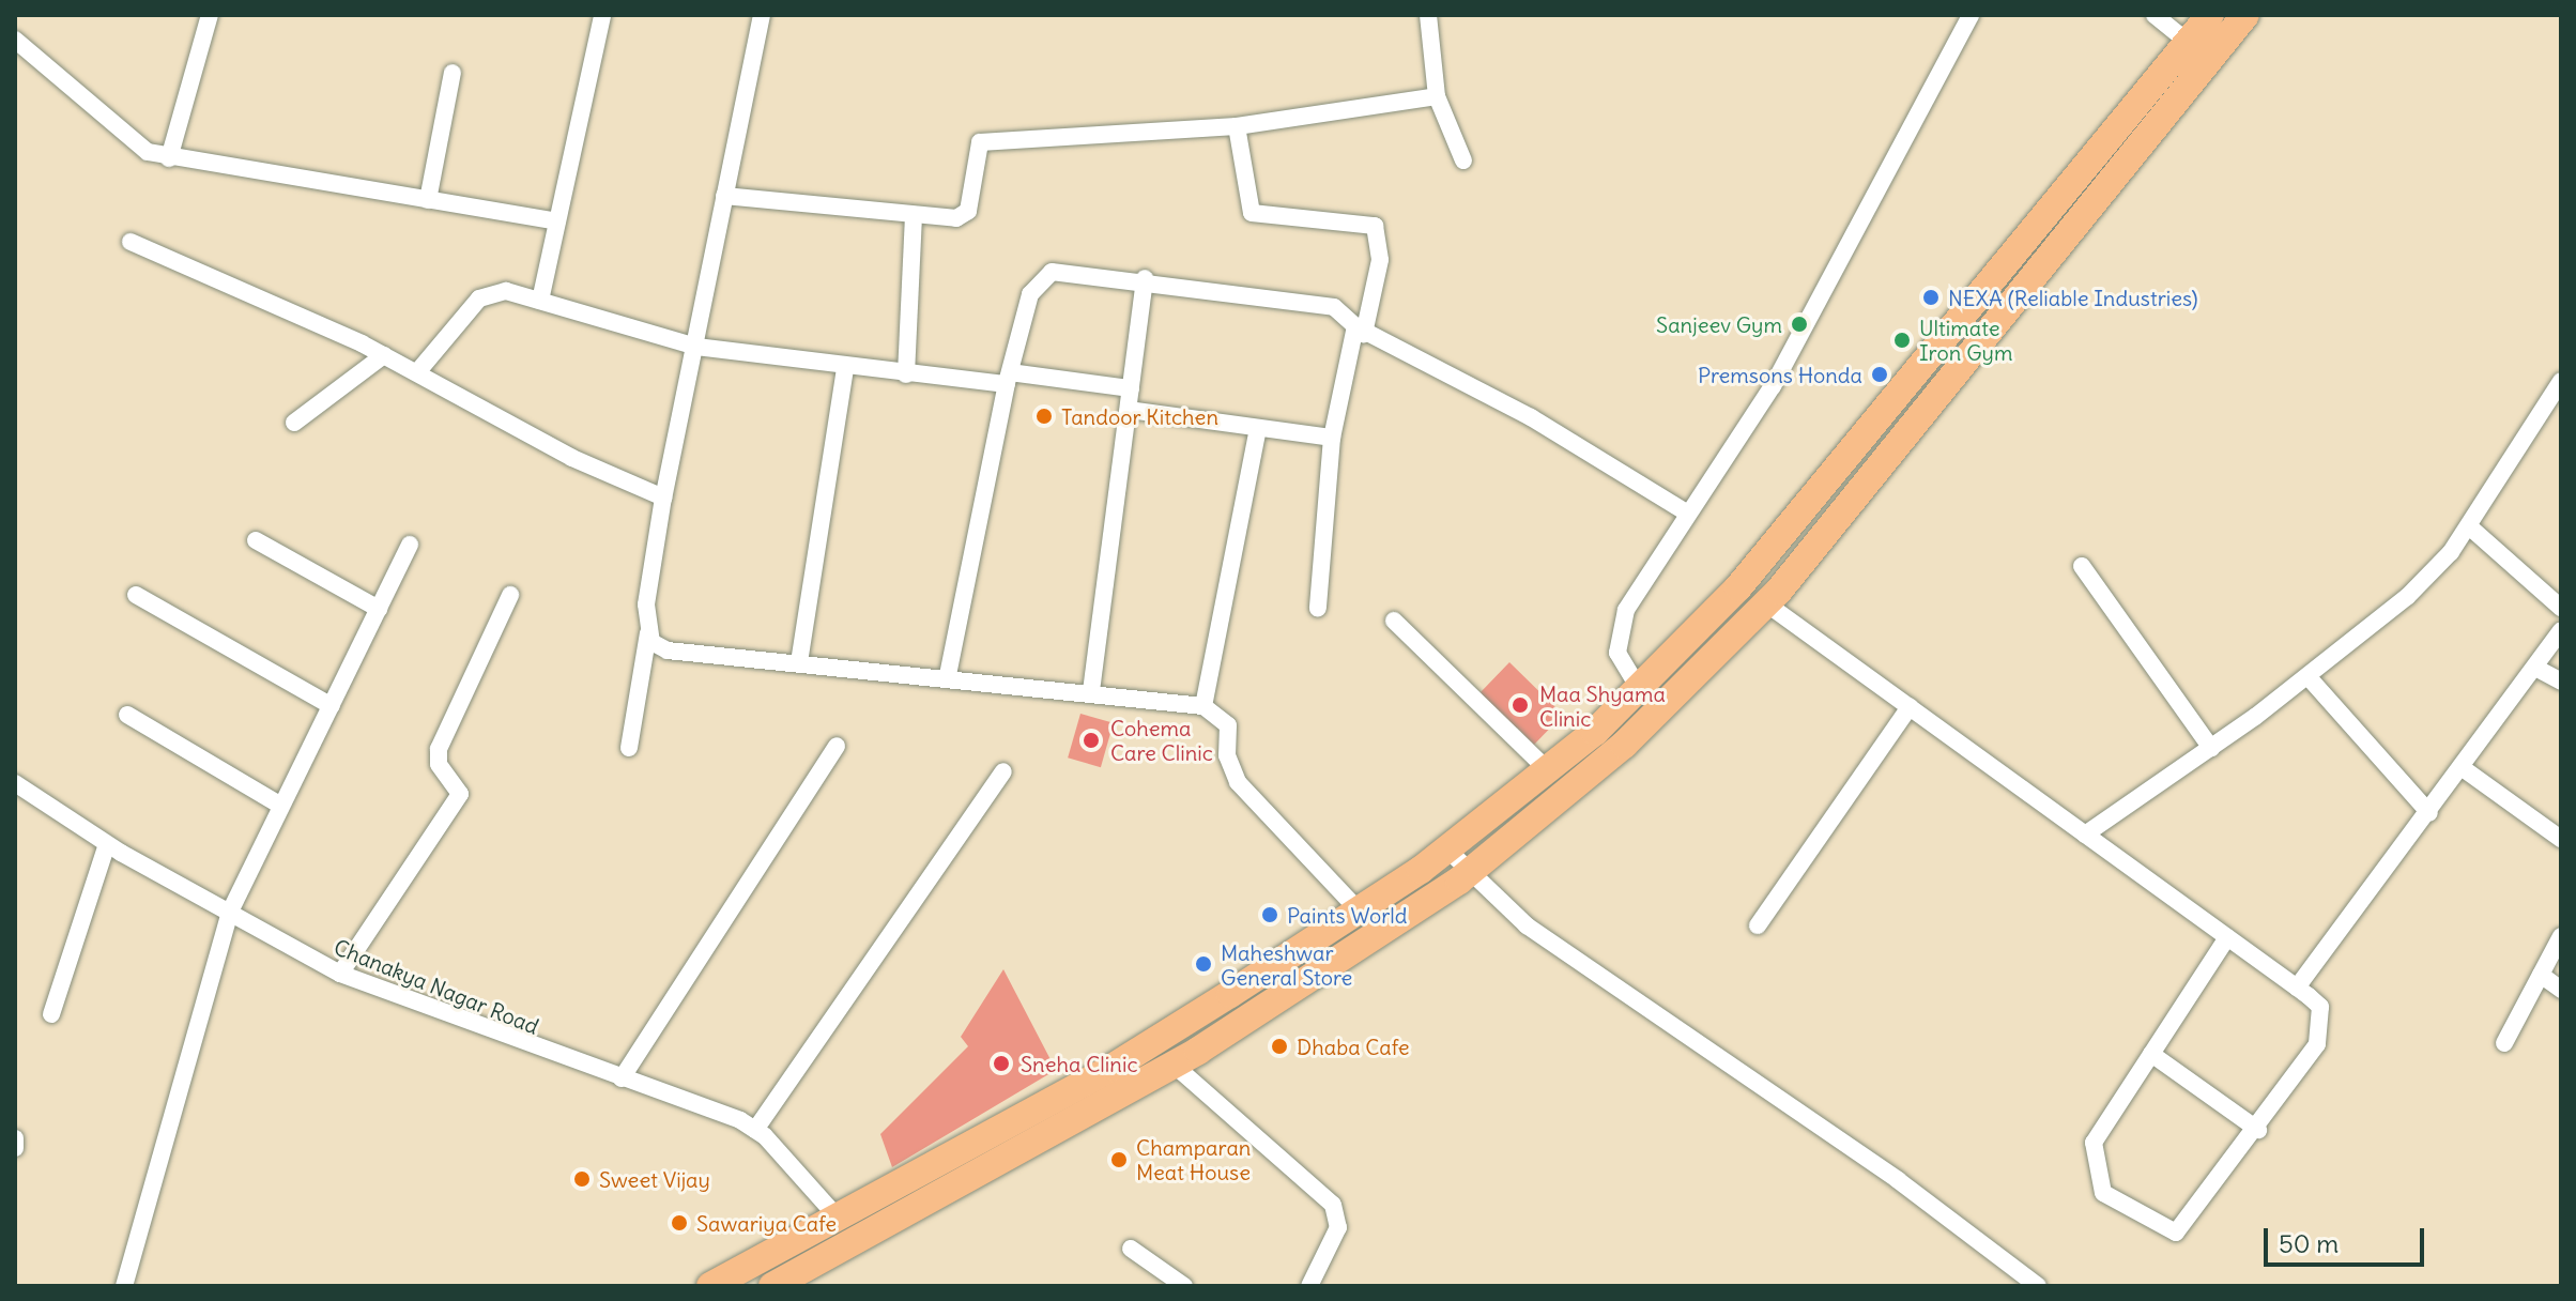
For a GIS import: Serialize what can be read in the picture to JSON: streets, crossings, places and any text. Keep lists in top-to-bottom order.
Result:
{
  "streets": {
    "street": ["Chanakya Nagar Road"]
  },
  "places": [
    "NEXA (Reliable Industries)",
    "Sanjeev Gym",
    "Ultimate Iron Gym",
    "Premsons Honda",
    "Tandoor Kitchen",
    "Maa Shyama Clinic",
    "Cohema Care Clinic",
    "Paints World",
    "Maheshwar General Store",
    "Dhaba Cafe",
    "Sneha Clinic",
    "Champaran Meat House",
    "Sweet Vijay",
    "Sawariya Cafe"
  ],
  "scale_bar": "50 m"
}
